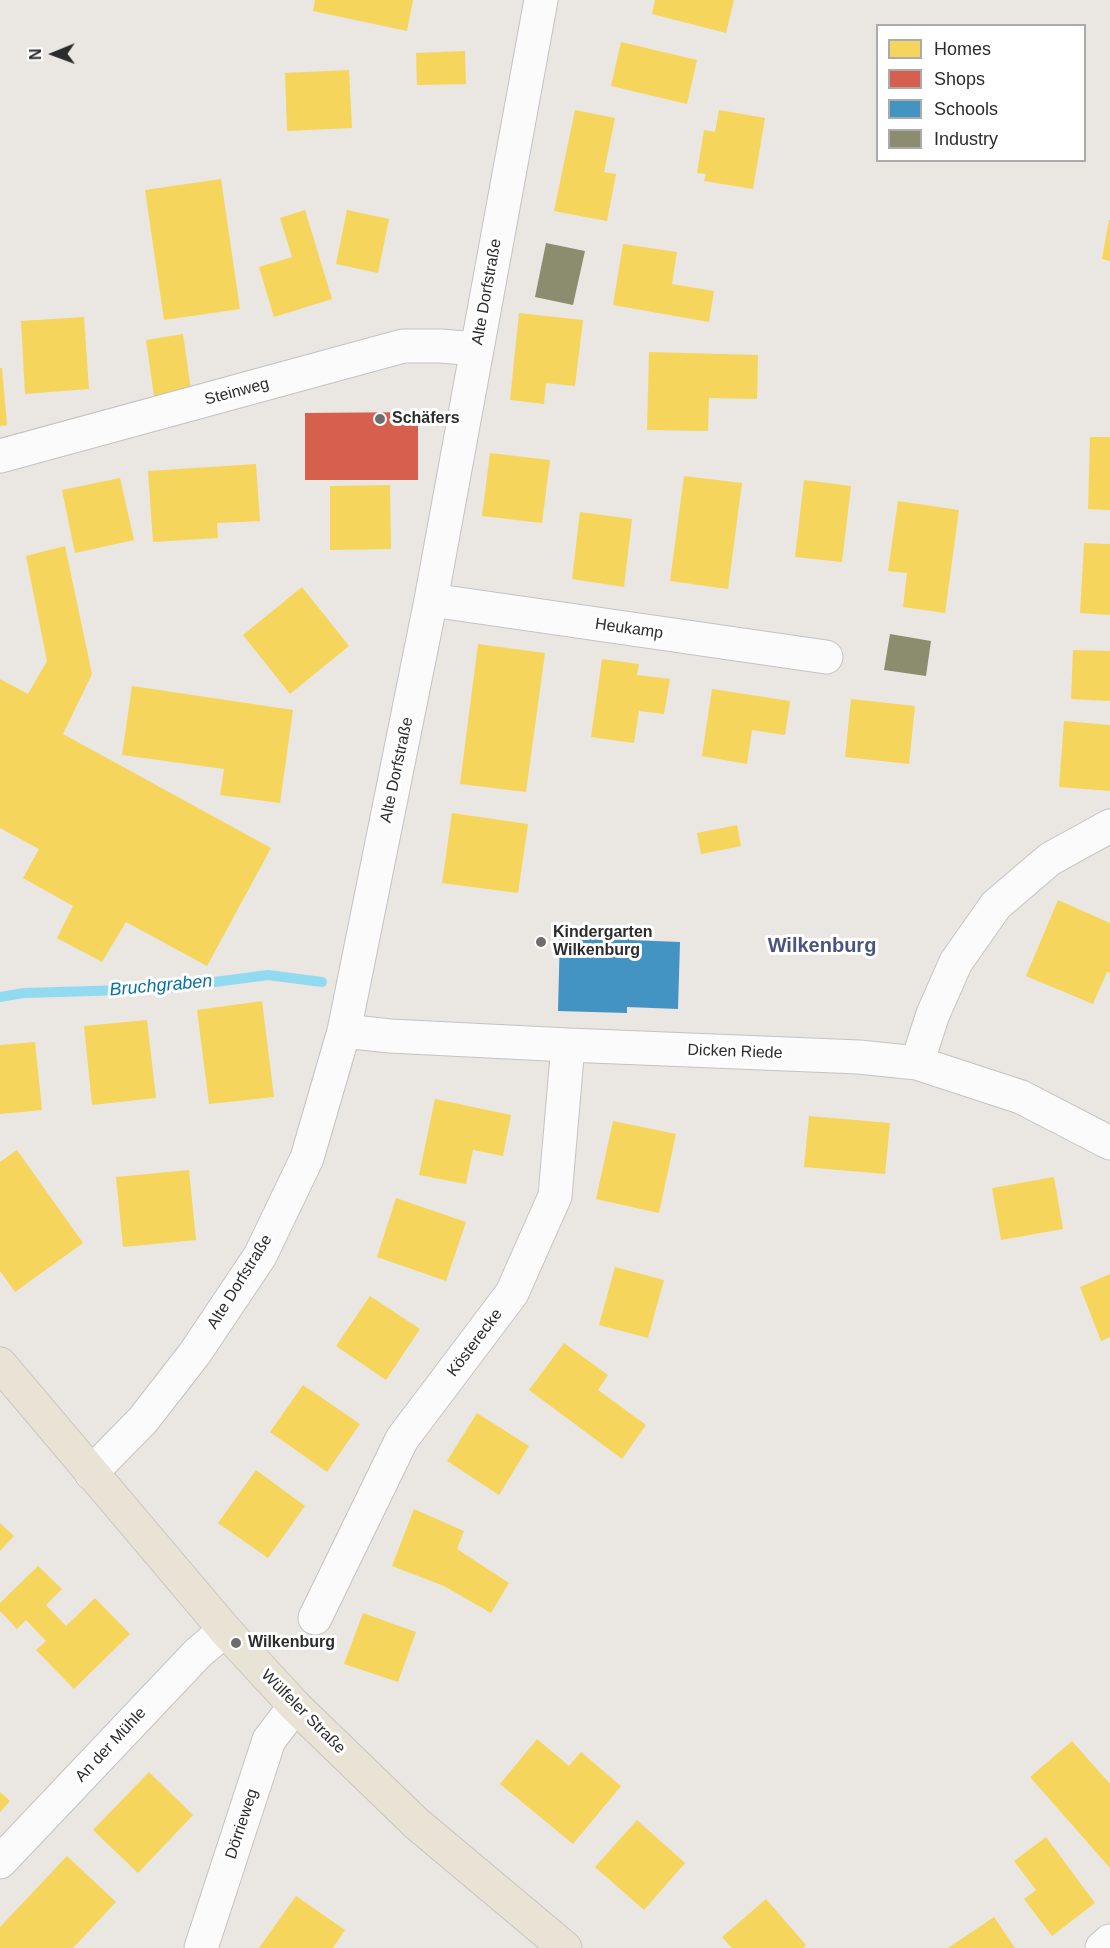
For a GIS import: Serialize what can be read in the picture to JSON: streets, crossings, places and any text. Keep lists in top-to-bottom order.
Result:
{
  "streets": {
    "main road": ["Wülfeler Straße"],
    "street": [
      "Alte Dorfstraße",
      "Steinweg",
      "Heukamp",
      "Dicken Riede",
      "Kösterecke",
      "An der Mühle",
      "Dörrieweg"
    ]
  },
  "crossings": [
    ["Alte Dorfstraße", "Steinweg"],
    ["Alte Dorfstraße", "Heukamp"],
    ["Alte Dorfstraße", "Dicken Riede"],
    ["Alte Dorfstraße", "Wülfeler Straße"],
    ["Dicken Riede", "Kösterecke"],
    ["Wülfeler Straße", "An der Mühle"],
    ["Wülfeler Straße", "Dörrieweg"]
  ],
  "districts": ["Wilkenburg"],
  "water": ["Bruchgraben"],
  "places": ["Schäfers", "Kindergarten Wilkenburg", "Wilkenburg"],
  "legend": [
    "Homes",
    "Shops",
    "Schools",
    "Industry"
  ],
  "north": "left"
}
